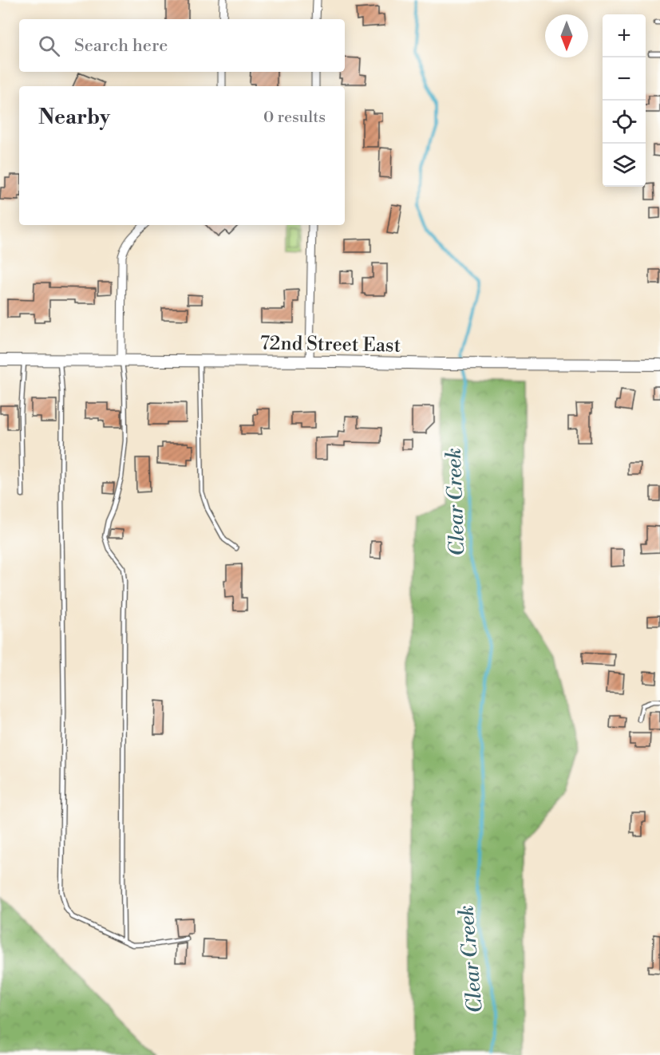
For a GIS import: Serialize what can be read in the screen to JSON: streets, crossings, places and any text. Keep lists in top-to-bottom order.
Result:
{
  "streets": {
    "main road": ["72nd Street East"]
  },
  "water": ["Clear Creek"],
  "north": "bottom",
  "page": {
    "map_buttons": ["+", "−"],
    "search": "Search here",
    "heading": ["Nearby", "0 results"]
  }
}
